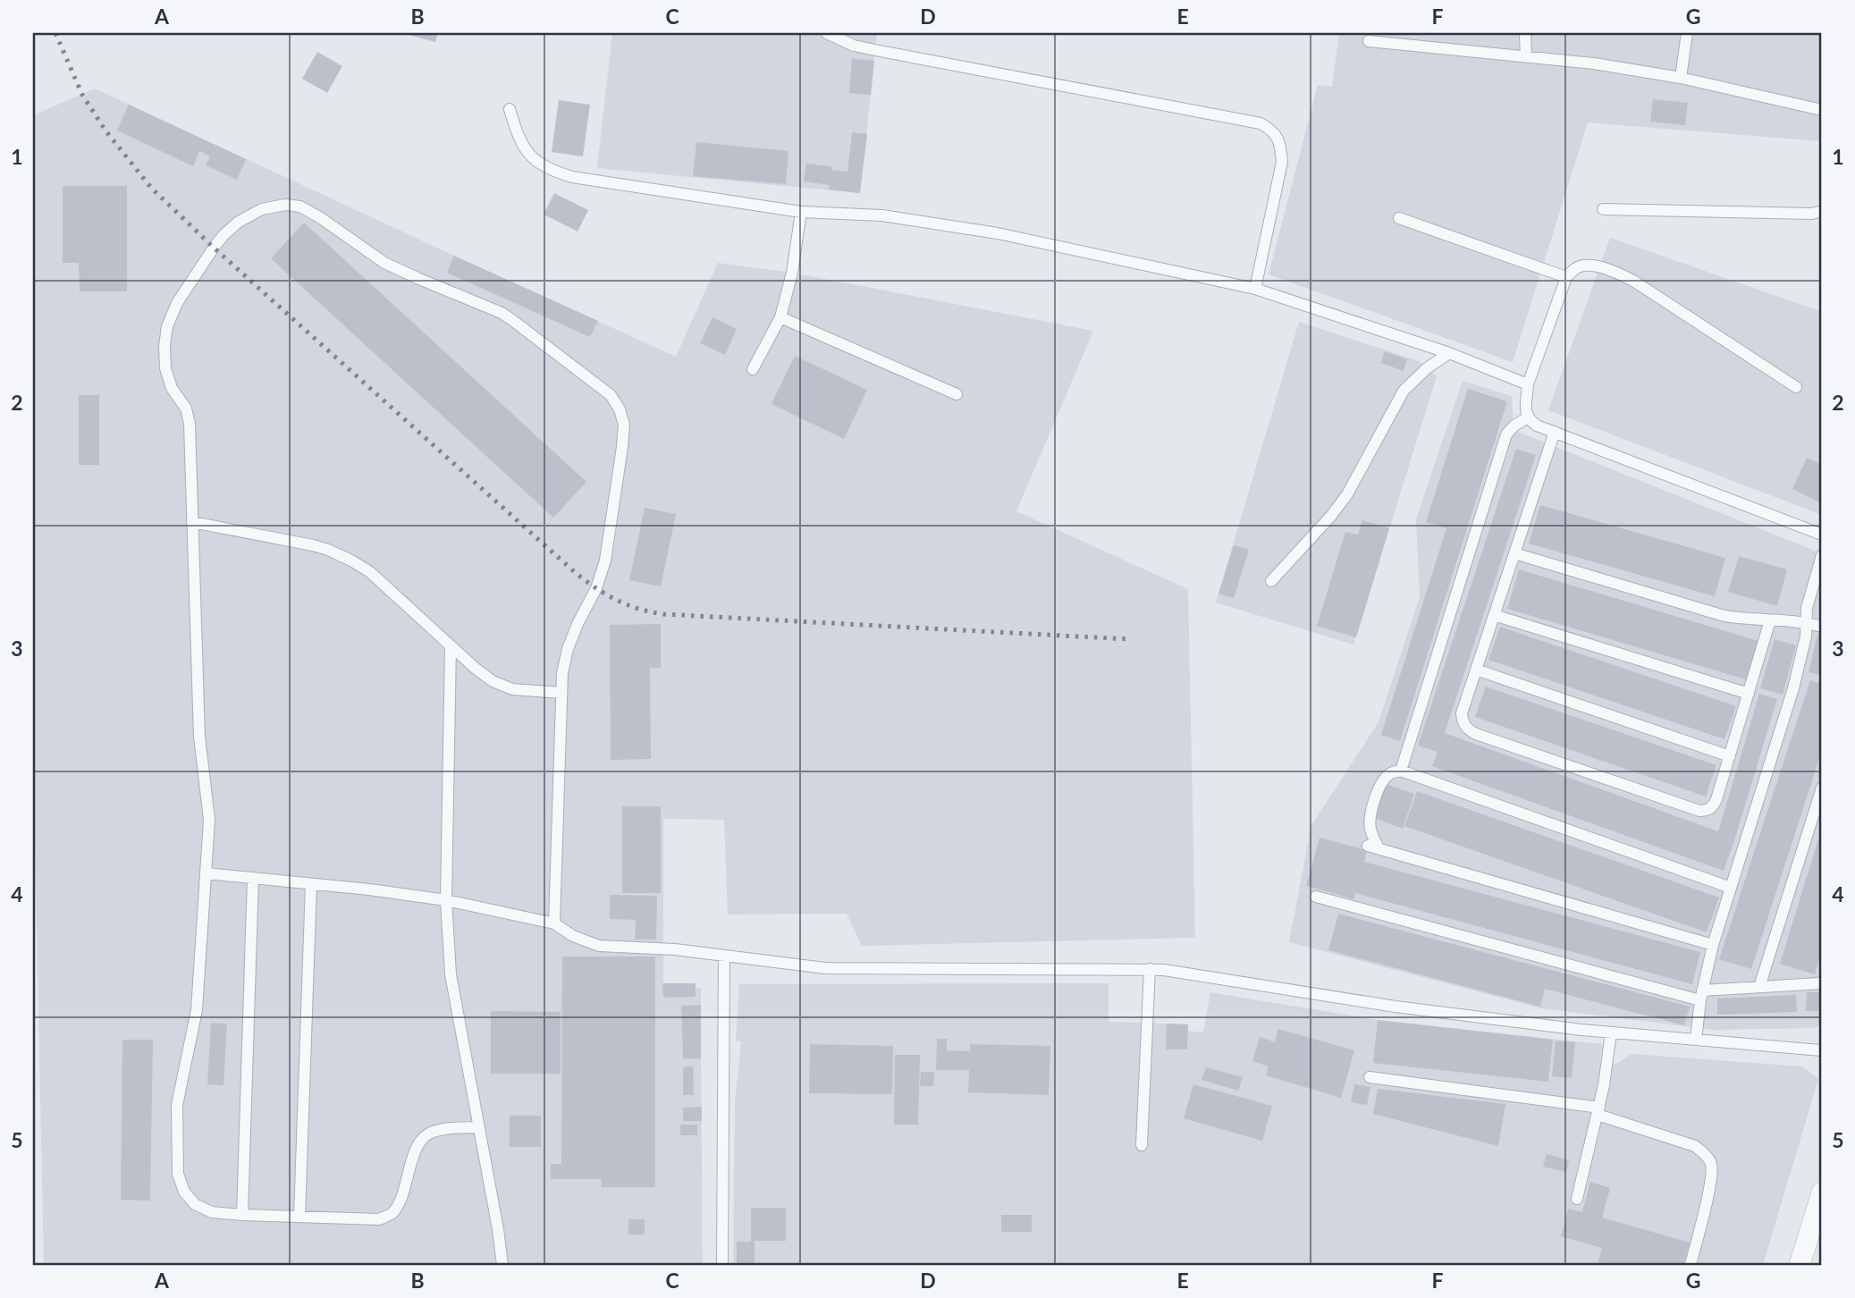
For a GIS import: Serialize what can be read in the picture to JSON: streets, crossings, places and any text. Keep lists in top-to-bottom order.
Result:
{
  "grid": {
    "columns": [
      "A",
      "B",
      "C",
      "D",
      "E",
      "F",
      "G"
    ],
    "rows": [
      "1",
      "2",
      "3",
      "4",
      "5"
    ]
  }
}
